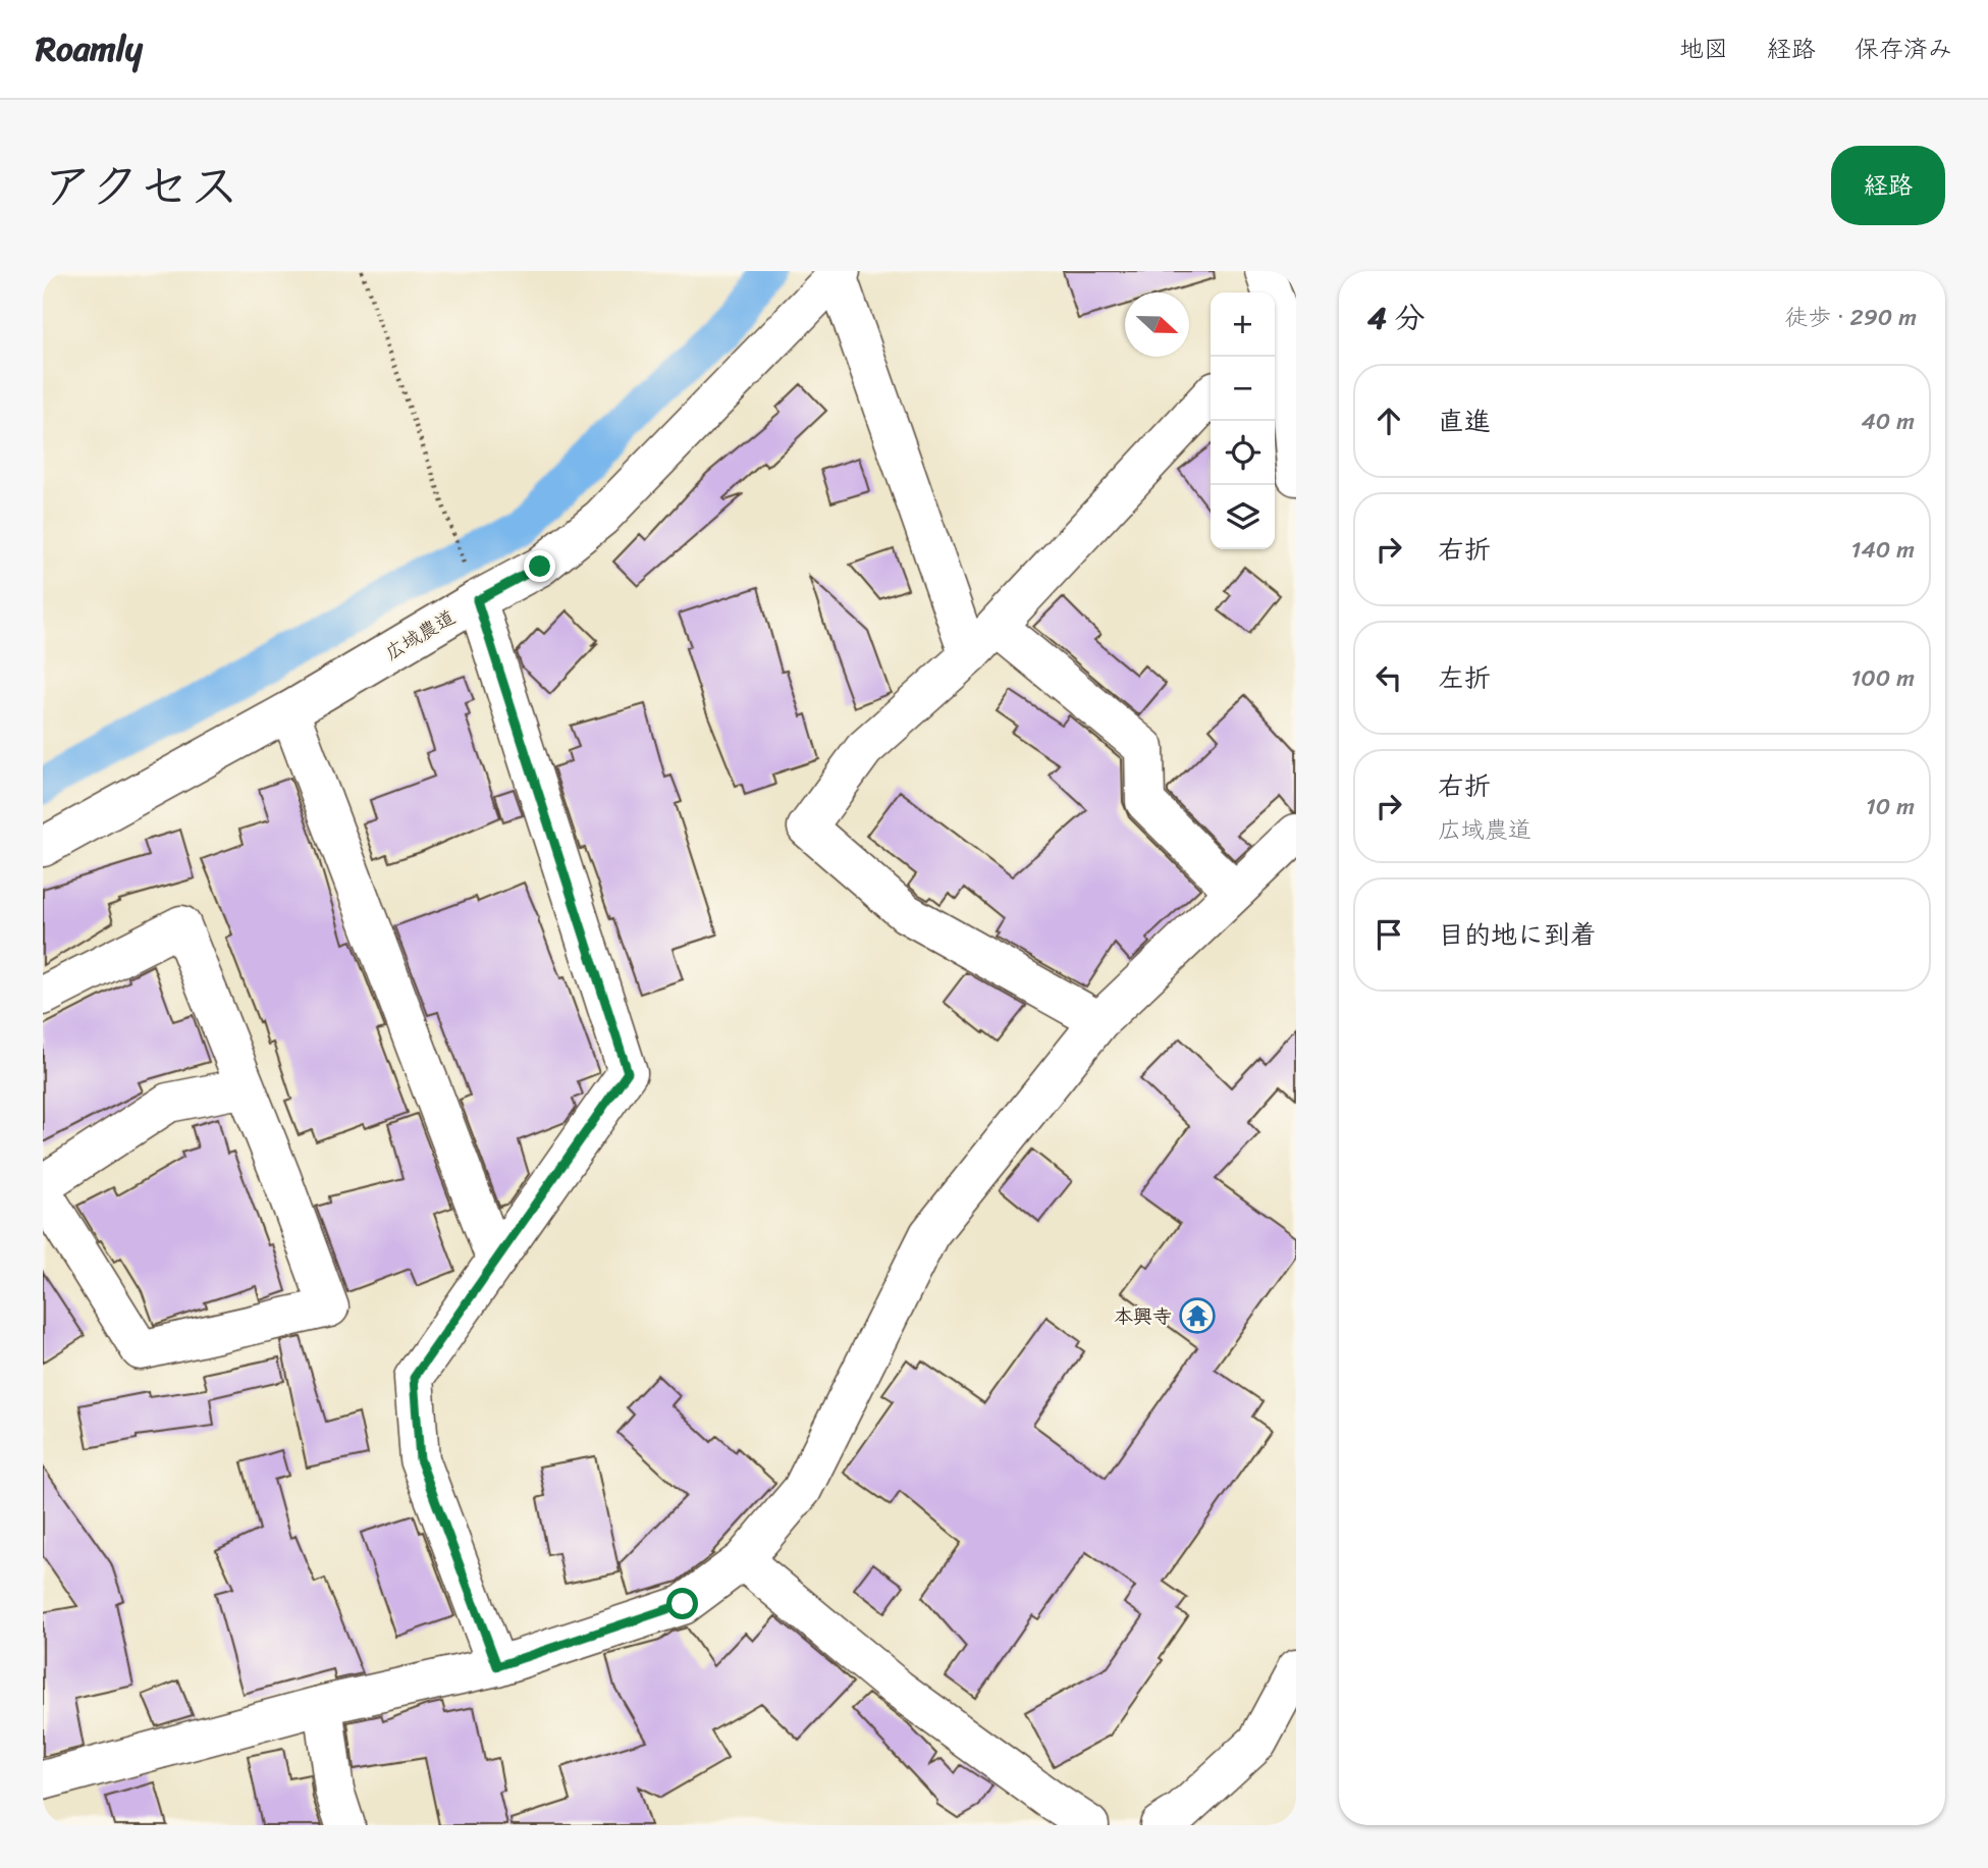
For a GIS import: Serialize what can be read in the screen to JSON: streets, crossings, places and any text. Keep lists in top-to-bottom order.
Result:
{
  "streets": {
    "street": ["広域農道"]
  },
  "places": {
    "temple": ["本興寺"]
  },
  "north": "right",
  "page": {
    "header": "Roamly",
    "nav": ["地図", "経路", "保存済み"],
    "title": "アクセス",
    "buttons": "経路",
    "heading": ["4 分", "徒歩 · 290 m"],
    "map_buttons": ["+", "−"],
    "list": [
      ["直進", "40 m"],
      ["右折", "140 m"],
      ["左折", "100 m"],
      ["右折", "広域農道", "10 m"],
      "目的地に到着"
    ]
  }
}
